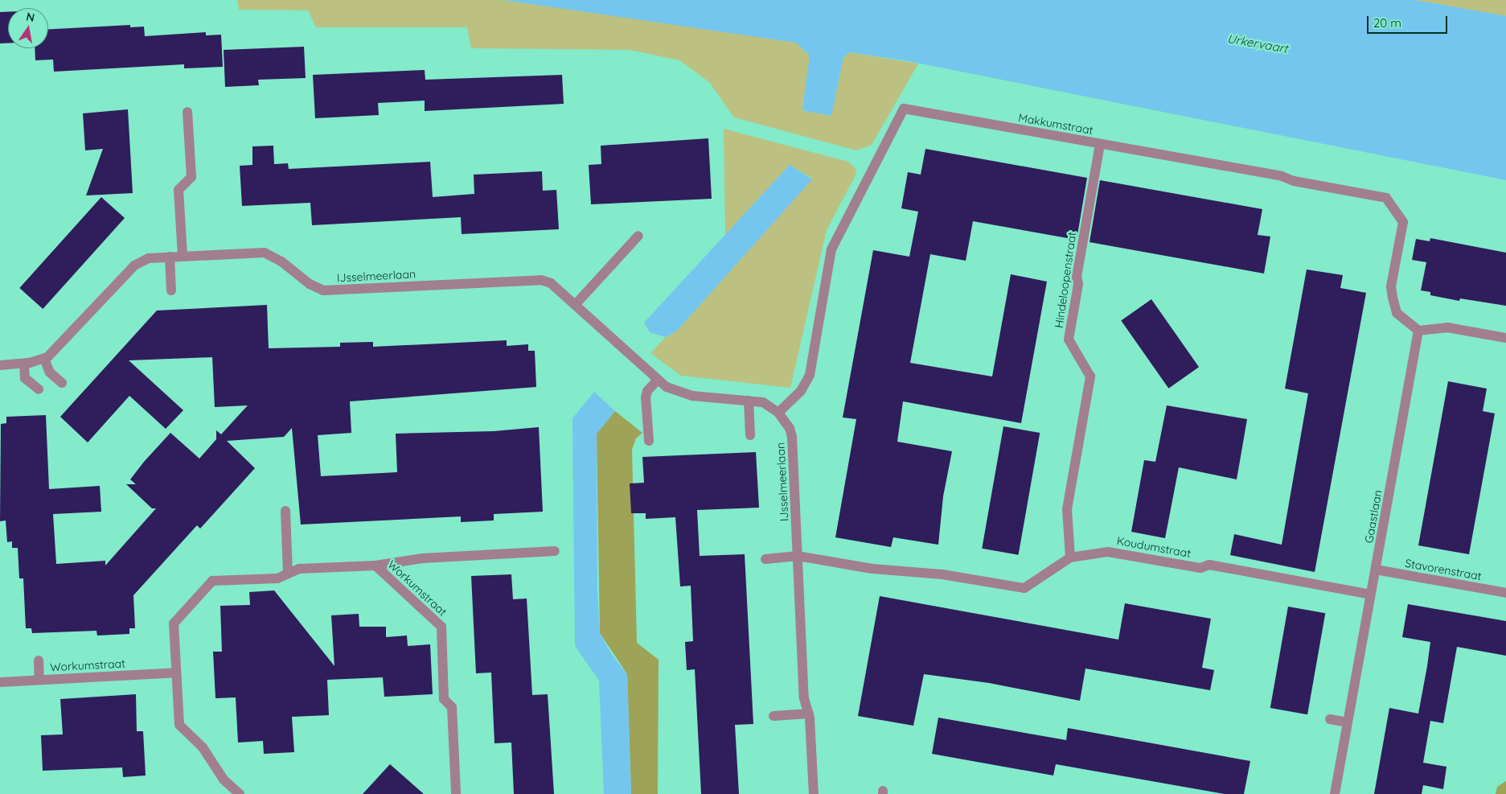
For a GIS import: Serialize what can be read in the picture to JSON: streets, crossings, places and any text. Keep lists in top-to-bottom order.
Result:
{
  "streets": {
    "street": [
      "Makkumstraat",
      "IJsselmeerlaan",
      "Hindeloopenstraat",
      "Gaastlaan",
      "Koudumstraat",
      "Stavorenstraat",
      "Workumstraat"
    ]
  },
  "crossings": [
    ["Makkumstraat", "IJsselmeerlaan"],
    ["Makkumstraat", "Hindeloopenstraat"],
    ["Makkumstraat", "Gaastlaan"],
    ["IJsselmeerlaan", "Koudumstraat"],
    ["Hindeloopenstraat", "Koudumstraat"],
    ["Gaastlaan", "Koudumstraat"],
    ["Gaastlaan", "Stavorenstraat"]
  ],
  "water": ["Urkervaart"],
  "scale_bar": "20 m",
  "north": "top"
}
